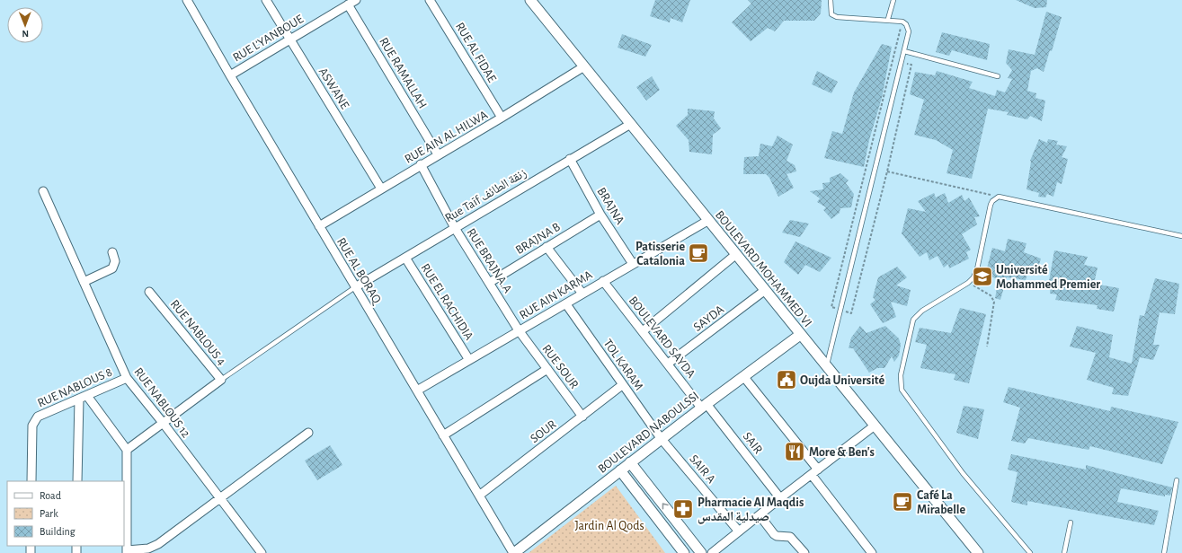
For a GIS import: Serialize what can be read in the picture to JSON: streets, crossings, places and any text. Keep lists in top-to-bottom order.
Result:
{
  "streets": {
    "street": [
      "RUE L’YANBOUE",
      "RUE AL FIDAE",
      "RUE RAMALLAH",
      "ASWANE",
      "RUE AIN AL HILWA",
      "Rue Taïf زنقة الطائف",
      "BRAJNA",
      "BRAJNA B",
      "RUE BRAJNA.A",
      "BOULEVARD MOHAMMED VI",
      "RUE AL BORAQ",
      "RUE AIN KARMA",
      "RUE EL RACHIDIA",
      "SAYDA",
      "RUE NABLOUS 4",
      "BOULEVARD SAYDA",
      "TOL KARAM",
      "RUE SOUR",
      "RUE NABLOUS 8",
      "RUE NABLOUS 12",
      "SOUR",
      "BOULEVARD NABOULSSI",
      "SAIR",
      "SAIR A"
    ]
  },
  "crossings": [
    ["RUE L’YANBOUE", "RUE RAMALLAH"],
    ["RUE L’YANBOUE", "ASWANE"],
    ["RUE L’YANBOUE", "RUE AL BORAQ"],
    ["RUE AL FIDAE", "RUE AIN AL HILWA"],
    ["RUE RAMALLAH", "RUE AIN AL HILWA"],
    ["ASWANE", "RUE AIN AL HILWA"],
    ["RUE AIN AL HILWA", "RUE BRAJNA.A"],
    ["RUE AIN AL HILWA", "BOULEVARD MOHAMMED VI"],
    ["RUE AIN AL HILWA", "RUE AL BORAQ"],
    ["Rue Taïf زنقة الطائف", "BRAJNA"],
    ["Rue Taïf زنقة الطائف", "RUE BRAJNA.A"],
    ["Rue Taïf زنقة الطائف", "BOULEVARD MOHAMMED VI"],
    ["Rue Taïf زنقة الطائف", "RUE AL BORAQ"],
    ["Rue Taïf زنقة الطائف", "RUE EL RACHIDIA"],
    ["BRAJNA", "BRAJNA B"],
    ["BRAJNA", "RUE AIN KARMA"],
    ["BRAJNA B", "RUE BRAJNA.A"],
    ["RUE BRAJNA.A", "RUE AIN KARMA"],
    ["RUE BRAJNA.A", "RUE SOUR"],
    ["BOULEVARD MOHAMMED VI", "RUE AIN KARMA"],
    ["BOULEVARD MOHAMMED VI", "SAYDA"],
    ["BOULEVARD MOHAMMED VI", "BOULEVARD NABOULSSI"],
    ["RUE AL BORAQ", "RUE AIN KARMA"],
    ["RUE AL BORAQ", "SOUR"],
    ["RUE AL BORAQ", "BOULEVARD NABOULSSI"],
    ["RUE AIN KARMA", "RUE EL RACHIDIA"],
    ["RUE AIN KARMA", "BOULEVARD SAYDA"],
    ["RUE AIN KARMA", "TOL KARAM"],
    ["RUE AIN KARMA", "RUE SOUR"],
    ["SAYDA", "BOULEVARD SAYDA"],
    ["RUE NABLOUS 4", "RUE NABLOUS 12"],
    ["BOULEVARD SAYDA", "BOULEVARD NABOULSSI"],
    ["BOULEVARD SAYDA", "SAIR"],
    ["TOL KARAM", "SOUR"],
    ["TOL KARAM", "BOULEVARD NABOULSSI"],
    ["TOL KARAM", "SAIR A"],
    ["RUE SOUR", "SOUR"],
    ["RUE NABLOUS 8", "RUE NABLOUS 12"],
    ["BOULEVARD NABOULSSI", "SAIR"],
    ["BOULEVARD NABOULSSI", "SAIR A"]
  ],
  "parks": ["Jardin Al Qods"],
  "places": {
    "cafe": ["Patisserie Catalonia", "Café La Mirabelle"],
    "school or university": ["Université Mohammed Premier"],
    "public building": ["Oujda Université"],
    "restaurant": ["More & Ben's"],
    "pharmacy": ["Pharmacie Al Maqdis صيدلية المقدس"]
  },
  "legend": ["Road", "Park", "Building"],
  "north": "bottom"
}
